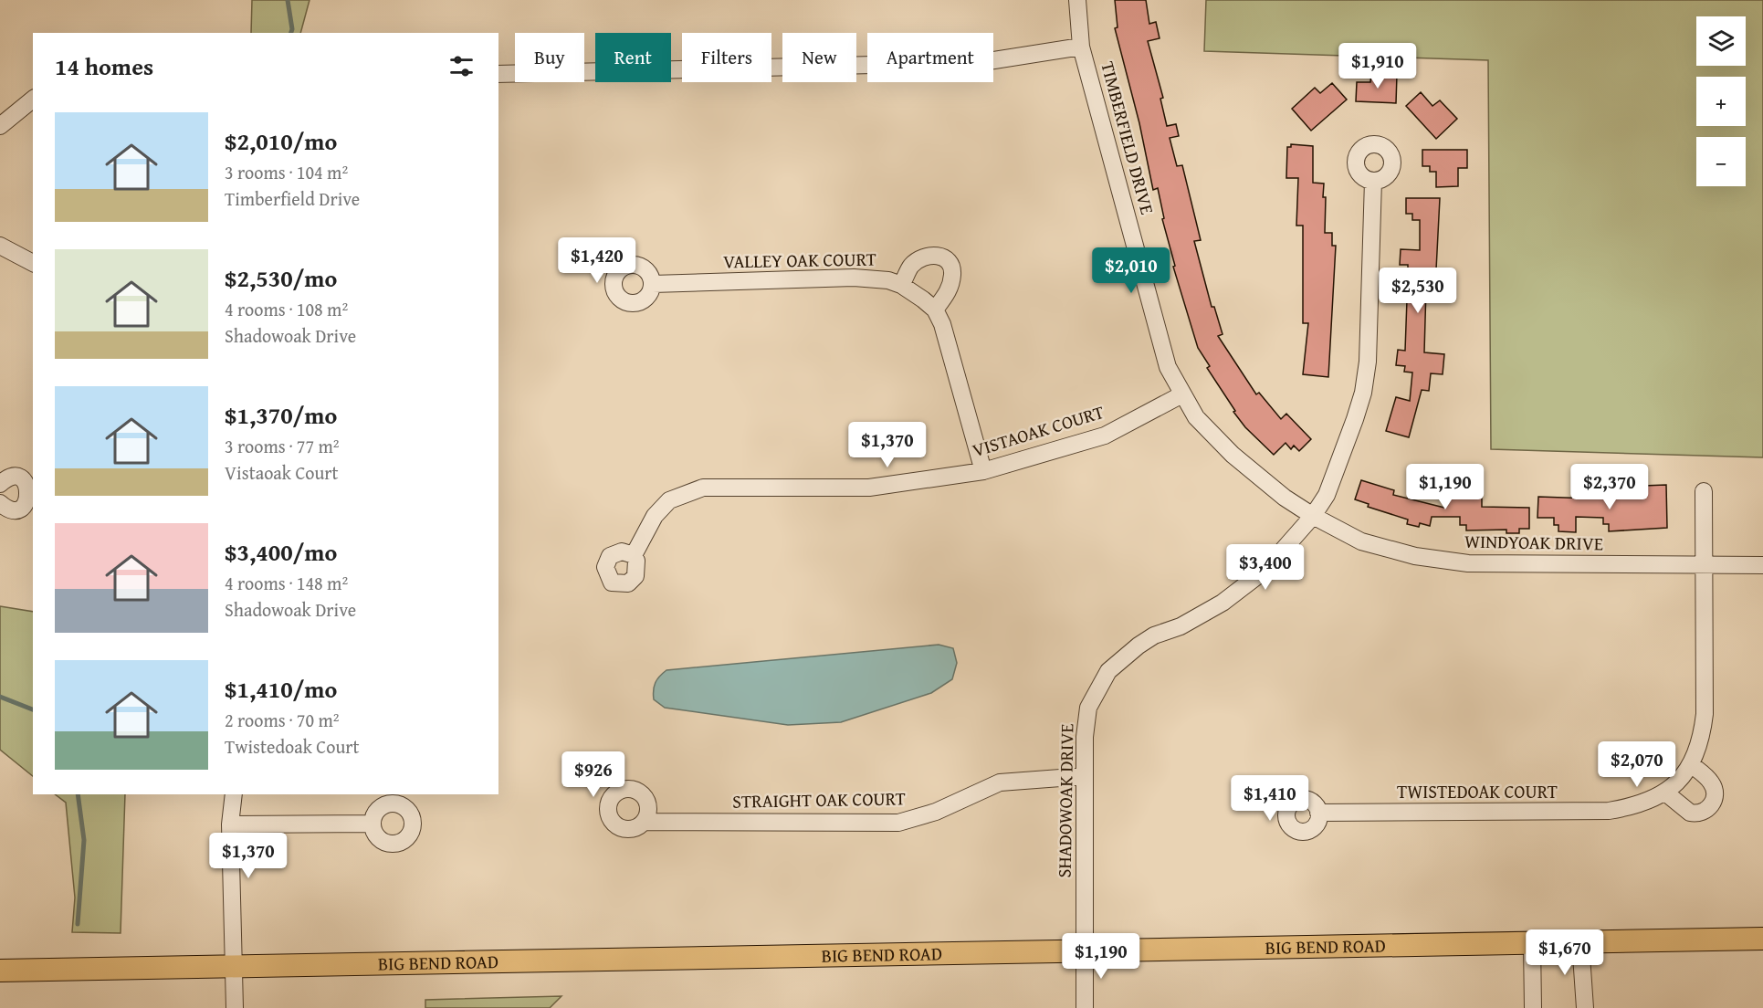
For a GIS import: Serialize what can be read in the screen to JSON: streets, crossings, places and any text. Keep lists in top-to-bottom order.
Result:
{
  "streets": {
    "main road": ["BIG BEND ROAD"],
    "street": [
      "TIMBERFIELD DRIVE",
      "VALLEY OAK COURT",
      "VISTAOAK COURT",
      "WINDYOAK DRIVE",
      "TWISTEDOAK COURT",
      "STRAIGHT OAK COURT",
      "SHADOWOAK DRIVE"
    ]
  },
  "crossings": [
    ["TIMBERFIELD DRIVE", "VISTAOAK COURT"],
    ["TIMBERFIELD DRIVE", "WINDYOAK DRIVE"],
    ["TIMBERFIELD DRIVE", "SHADOWOAK DRIVE"],
    ["WINDYOAK DRIVE", "TWISTEDOAK COURT"],
    ["WINDYOAK DRIVE", "SHADOWOAK DRIVE"],
    ["STRAIGHT OAK COURT", "SHADOWOAK DRIVE"],
    ["SHADOWOAK DRIVE", "BIG BEND ROAD"]
  ],
  "page": {
    "map_buttons": ["+", "−"],
    "chip": [
      "Buy",
      "Rent",
      "Filters",
      "New",
      "Apartment"
    ],
    "heading": "14 homes",
    "price": [
      "$1,910",
      "$1,420",
      "$2,010",
      "$2,530",
      "$1,370",
      "$1,190",
      "$2,370",
      "$3,400",
      "$2,070",
      "$926",
      "$1,410",
      "$1,370",
      "$1,670",
      "$1,190"
    ],
    "list": [
      {
        "name": "$2,010/mo",
        "note": "3 rooms · 104 m² · Timberfield Drive"
      },
      {
        "name": "$2,530/mo",
        "note": "4 rooms · 108 m² · Shadowoak Drive"
      },
      {
        "name": "$1,370/mo",
        "note": "3 rooms · 77 m² · Vistaoak Court"
      },
      {
        "name": "$3,400/mo",
        "note": "4 rooms · 148 m² · Shadowoak Drive"
      },
      {
        "name": "$1,410/mo",
        "note": "2 rooms · 70 m² · Twistedoak Court"
      }
    ]
  }
}
